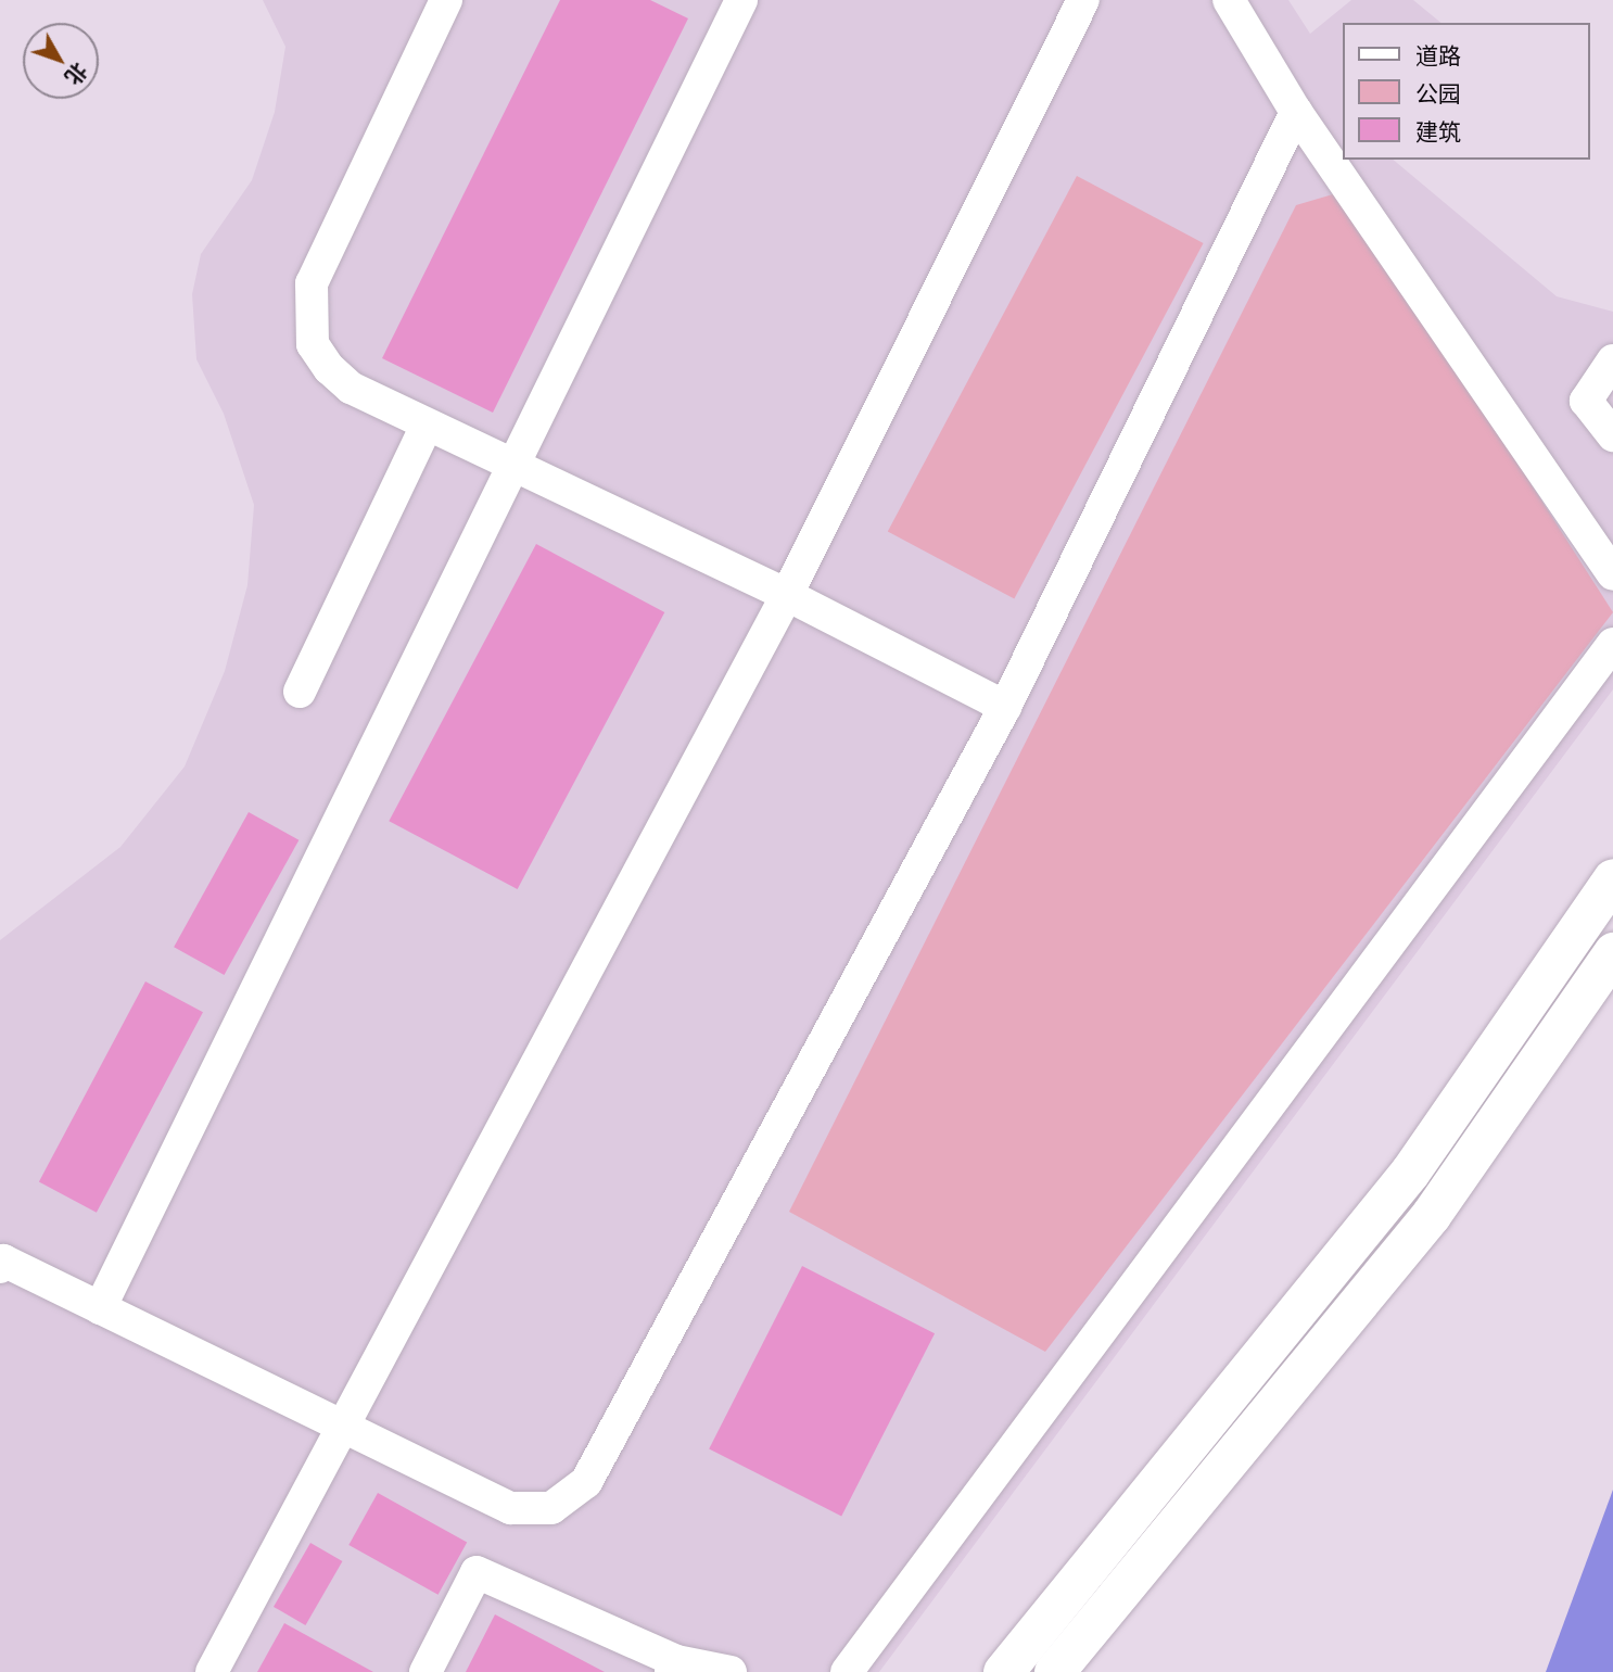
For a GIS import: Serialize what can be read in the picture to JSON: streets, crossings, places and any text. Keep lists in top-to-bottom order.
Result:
{
  "legend": ["道路", "公园", "建筑"],
  "north": "bottom right"
}
